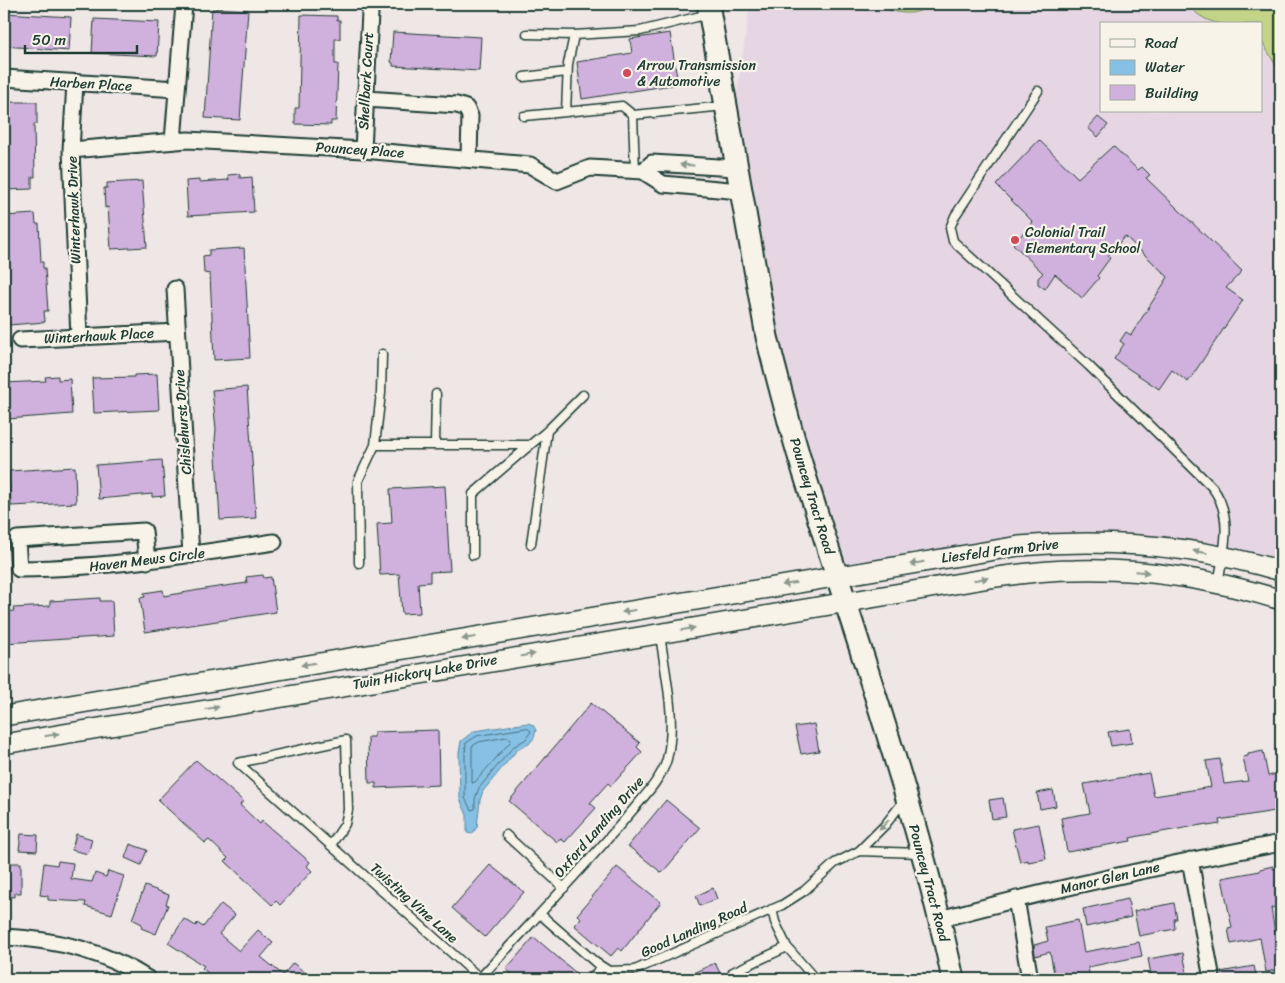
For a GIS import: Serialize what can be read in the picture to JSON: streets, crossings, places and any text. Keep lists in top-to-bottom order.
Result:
{
  "streets": {
    "main road": ["Pouncey Tract Road"],
    "street": [
      "Shellbark Court",
      "Harben Place",
      "Pouncey Place",
      "Winterhawk Drive",
      "Winterhawk Place",
      "Chislehurst Drive",
      "Liesfeld Farm Drive",
      "Haven Mews Circle",
      "Twin Hickory Lake Drive",
      "Manor Glen Lane"
    ],
    "lane": ["Oxford Landing Drive", "Twisting Vine Lane", "Good Landing Road"]
  },
  "crossings": [
    ["Shellbark Court", "Pouncey Place"],
    ["Harben Place", "Winterhawk Drive"],
    ["Pouncey Place", "Winterhawk Drive"],
    ["Pouncey Place", "Pouncey Tract Road"],
    ["Winterhawk Drive", "Winterhawk Place"],
    ["Winterhawk Place", "Chislehurst Drive"],
    ["Chislehurst Drive", "Haven Mews Circle"],
    ["Pouncey Tract Road", "Liesfeld Farm Drive"],
    ["Pouncey Tract Road", "Twin Hickory Lake Drive"],
    ["Pouncey Tract Road", "Manor Glen Lane"],
    ["Liesfeld Farm Drive", "Twin Hickory Lake Drive"],
    ["Twin Hickory Lake Drive", "Oxford Landing Drive"],
    ["Oxford Landing Drive", "Twisting Vine Lane"]
  ],
  "places": ["Arrow Transmission & Automotive", "Colonial Trail Elementary School"],
  "legend": ["Road", "Water", "Building"],
  "scale_bar": "50 m"
}
